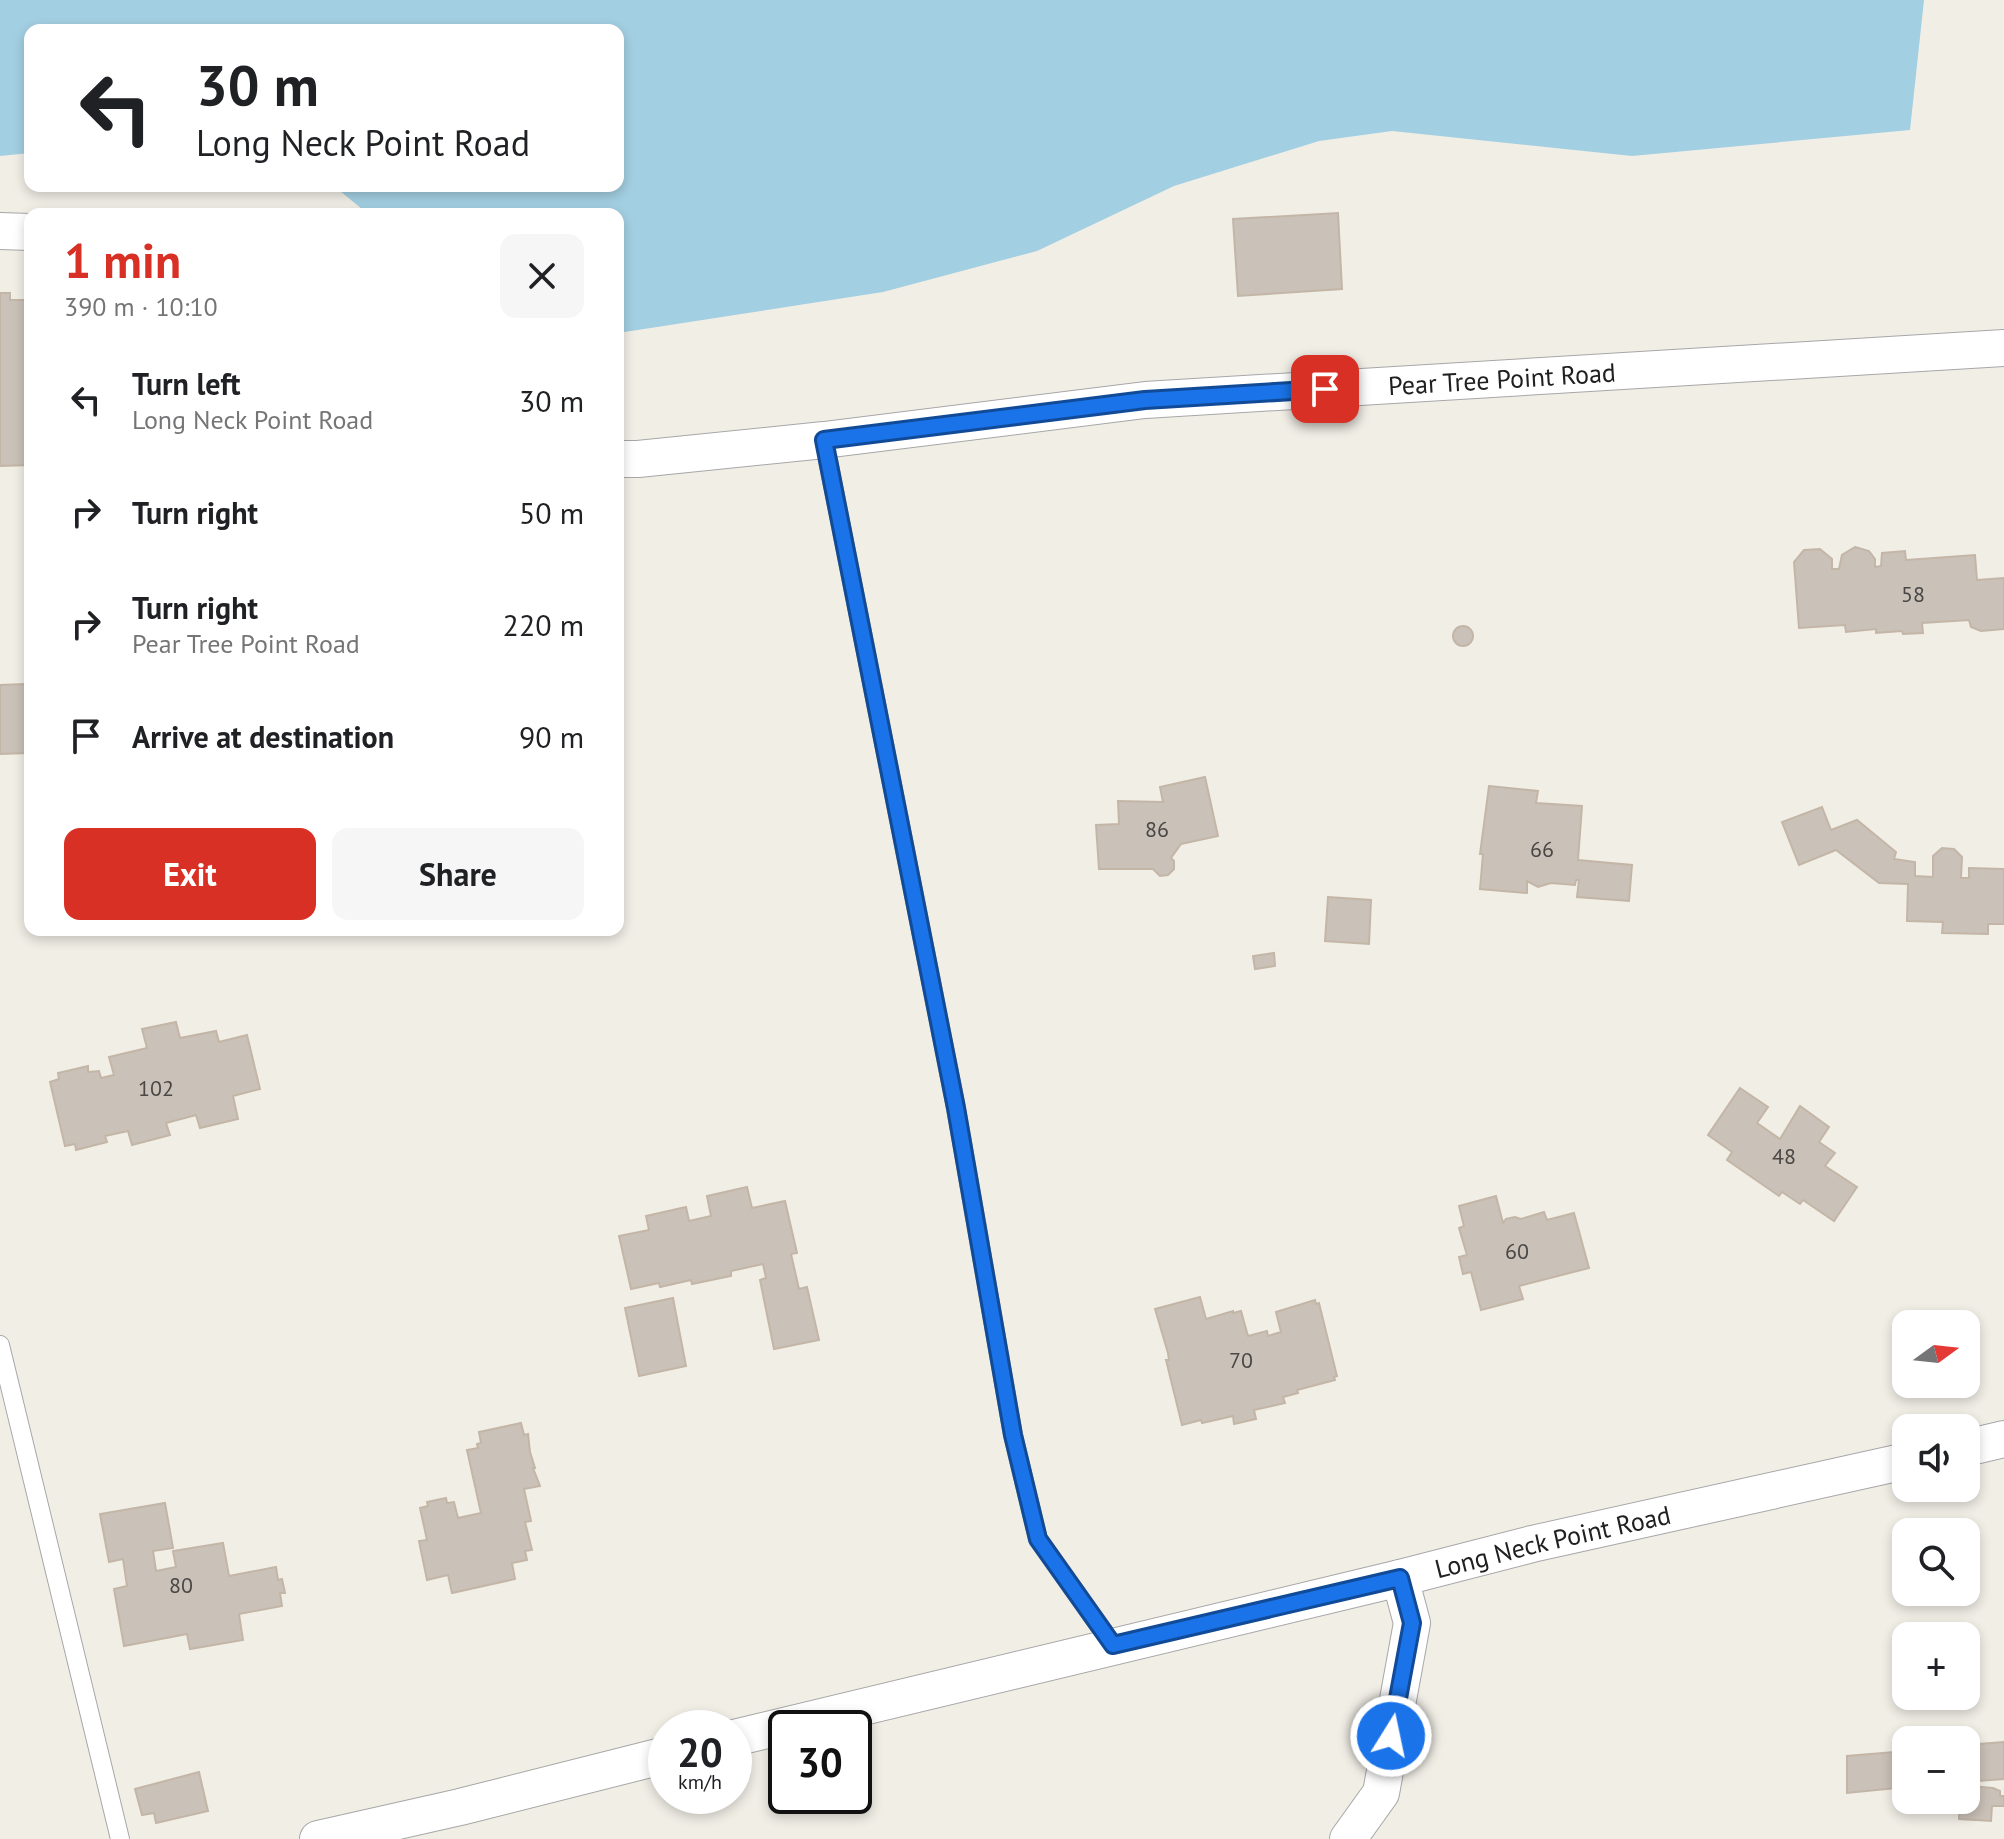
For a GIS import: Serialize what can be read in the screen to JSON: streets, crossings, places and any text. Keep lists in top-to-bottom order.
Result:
{
  "streets": {
    "street": ["Pear Tree Point Road", "Long Neck Point Road"]
  },
  "house_numbers": [
    "58",
    "86",
    "66",
    "102",
    "48",
    "60",
    "70",
    "80"
  ],
  "north": "right",
  "page": {
    "turn": ["30 m", "Long Neck Point Road"],
    "heading": ["1 min", "390 m · 10:10"],
    "list": [
      {
        "name": "Turn left",
        "note": "Long Neck Point Road",
        "value": "30 m"
      },
      {
        "name": "Turn right",
        "value": "50 m"
      },
      {
        "name": "Turn right",
        "note": "Pear Tree Point Road",
        "value": "220 m"
      },
      {
        "name": "Arrive at destination",
        "value": "90 m"
      }
    ],
    "buttons": ["Exit", "Share"],
    "map_buttons": ["+", "−"],
    "speed": "20 km/h",
    "limit": "30"
  }
}
